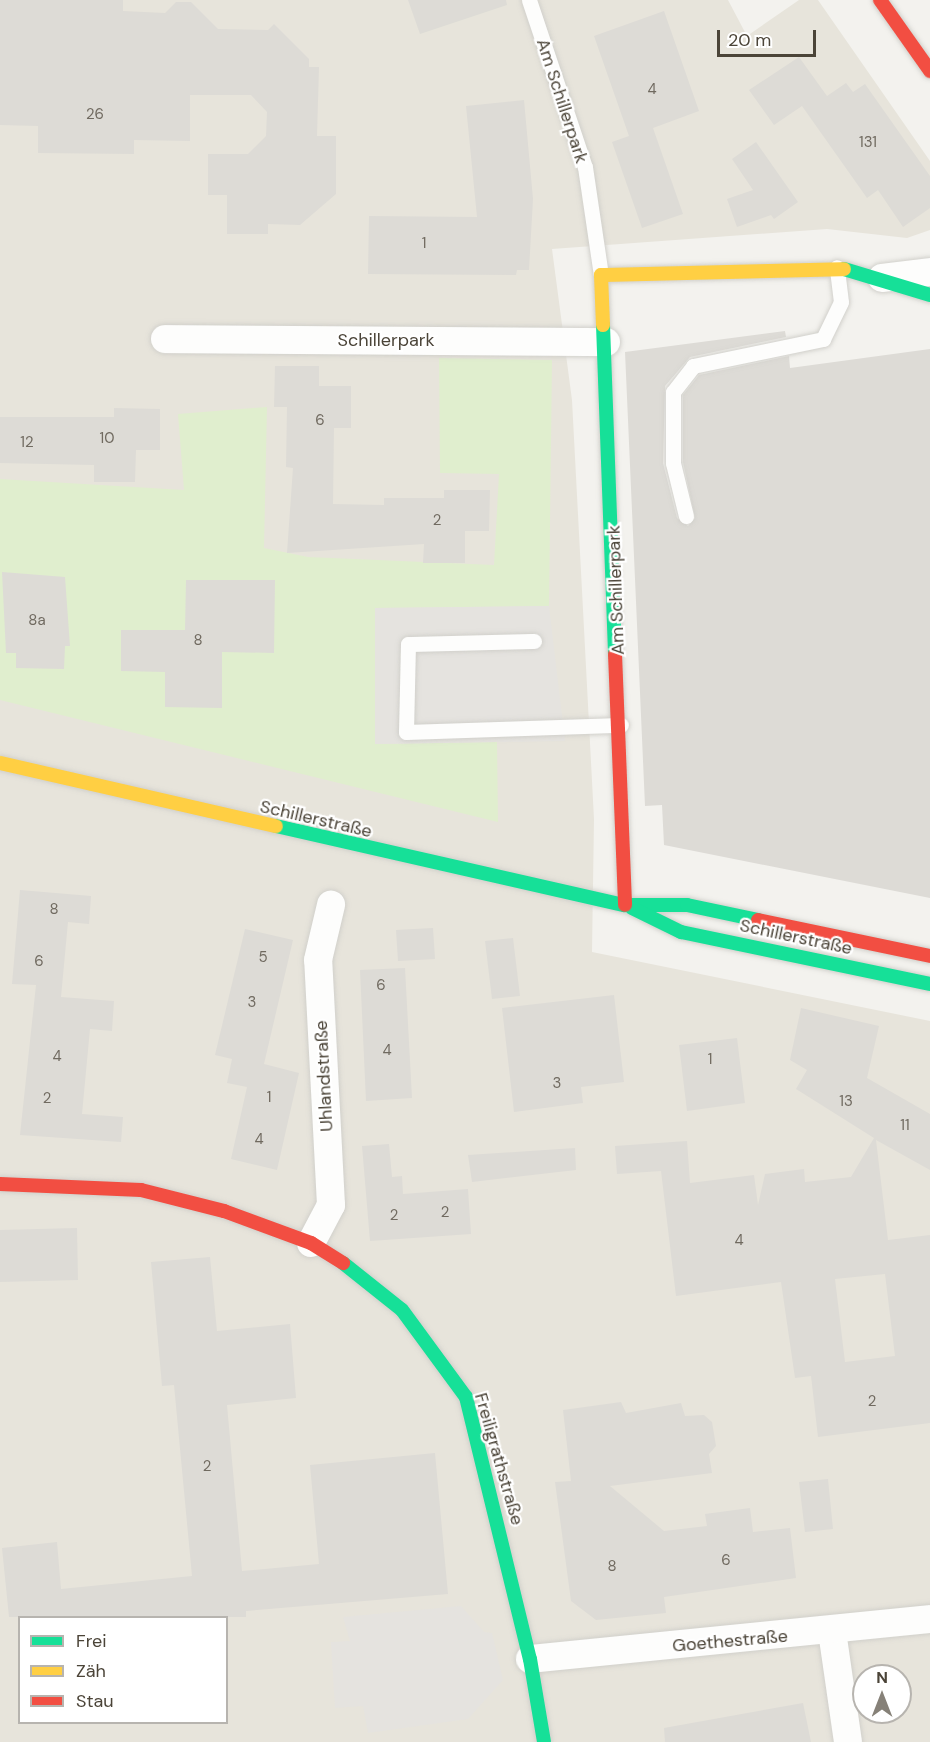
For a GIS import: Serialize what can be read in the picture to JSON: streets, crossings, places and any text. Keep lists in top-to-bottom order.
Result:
{
  "streets": {
    "street": [
      "Am Schillerpark",
      "Schillerpark",
      "Schillerstraße",
      "Uhlandstraße",
      "Freiligrathstraße",
      "Goethestraße"
    ]
  },
  "crossings": [
    ["Am Schillerpark", "Schillerpark"],
    ["Am Schillerpark", "Schillerstraße"],
    ["Uhlandstraße", "Freiligrathstraße"],
    ["Freiligrathstraße", "Goethestraße"]
  ],
  "house_numbers": [
    "4",
    "26",
    "131",
    "1",
    "6",
    "10",
    "12",
    "2",
    "8a",
    "8",
    "8",
    "5",
    "6",
    "6",
    "3",
    "4",
    "4",
    "1",
    "3",
    "1",
    "2",
    "13",
    "11",
    "4",
    "2",
    "2",
    "4",
    "2",
    "2",
    "6",
    "8"
  ],
  "legend": ["Frei", "Zäh", "Stau"],
  "scale_bar": "20 m",
  "north": "top"
}
